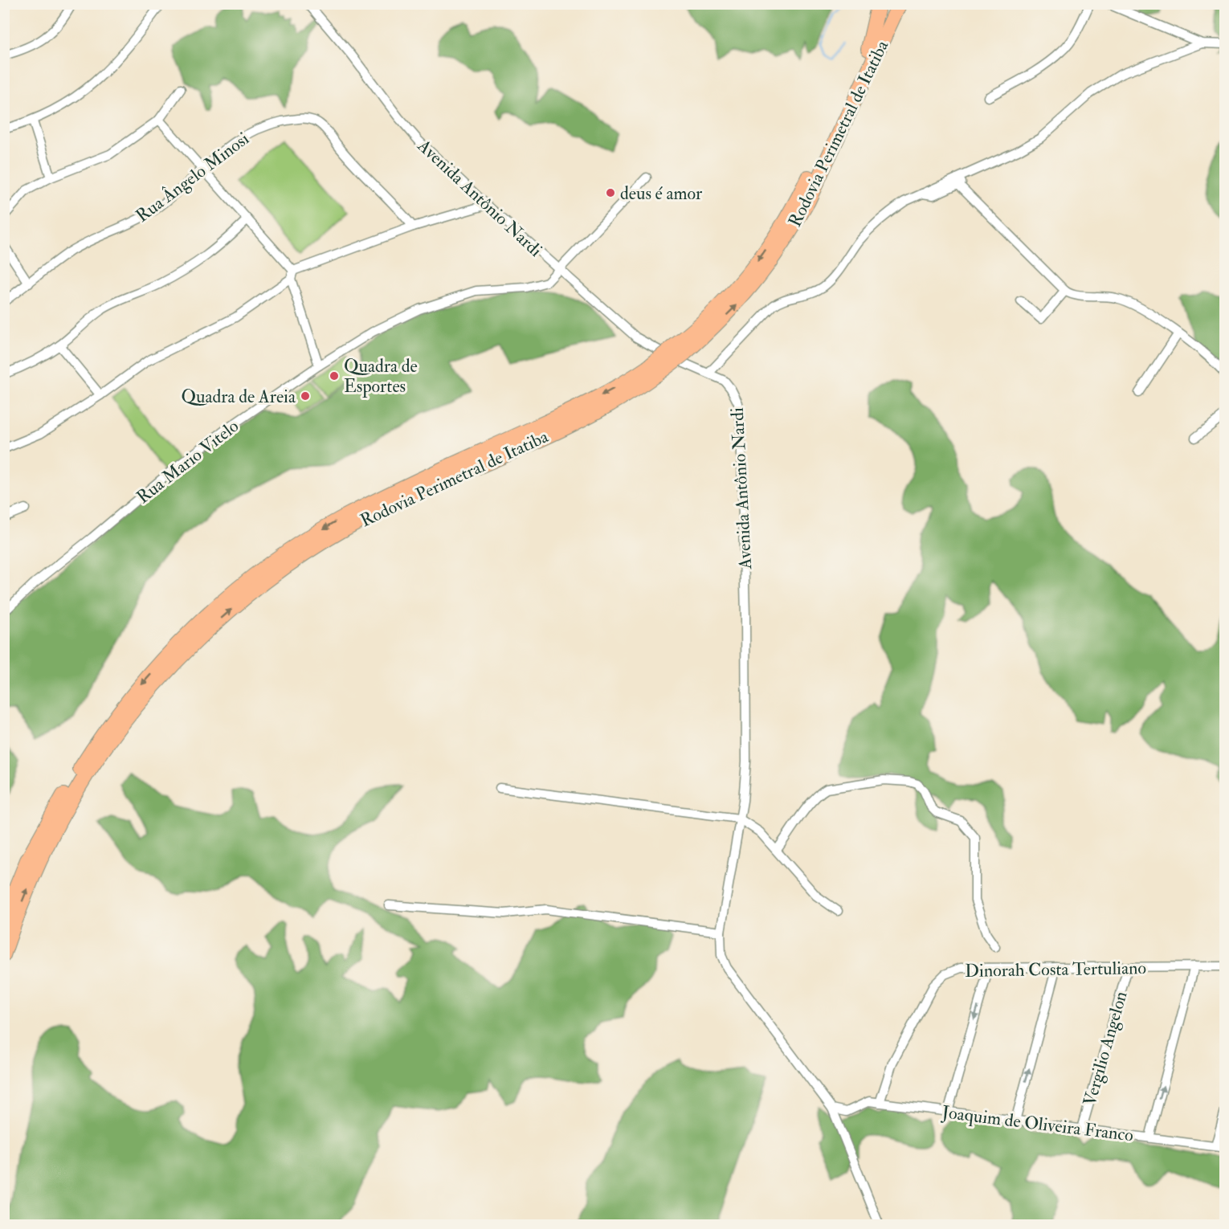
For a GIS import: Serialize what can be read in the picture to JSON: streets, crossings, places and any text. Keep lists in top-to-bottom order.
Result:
{
  "streets": {
    "highway": ["Rodovia Perimetral de Itatiba"],
    "street": [
      "Rua Ângelo Minosi",
      "Avenida Antônio Nardi",
      "Rua Mario Vitelo",
      "Dinorah Costa Tertuliano",
      "Vergilio Angelon",
      "Joaquim de Oliveira Franco"
    ]
  },
  "crossings": [
    ["Avenida Antônio Nardi", "Rua Mario Vitelo"],
    ["Avenida Antônio Nardi", "Joaquim de Oliveira Franco"],
    ["Dinorah Costa Tertuliano", "Vergilio Angelon"],
    ["Dinorah Costa Tertuliano", "Joaquim de Oliveira Franco"],
    ["Vergilio Angelon", "Joaquim de Oliveira Franco"]
  ],
  "places": ["deus é amor", "Quadra de Esportes", "Quadra de Areia"]
}
